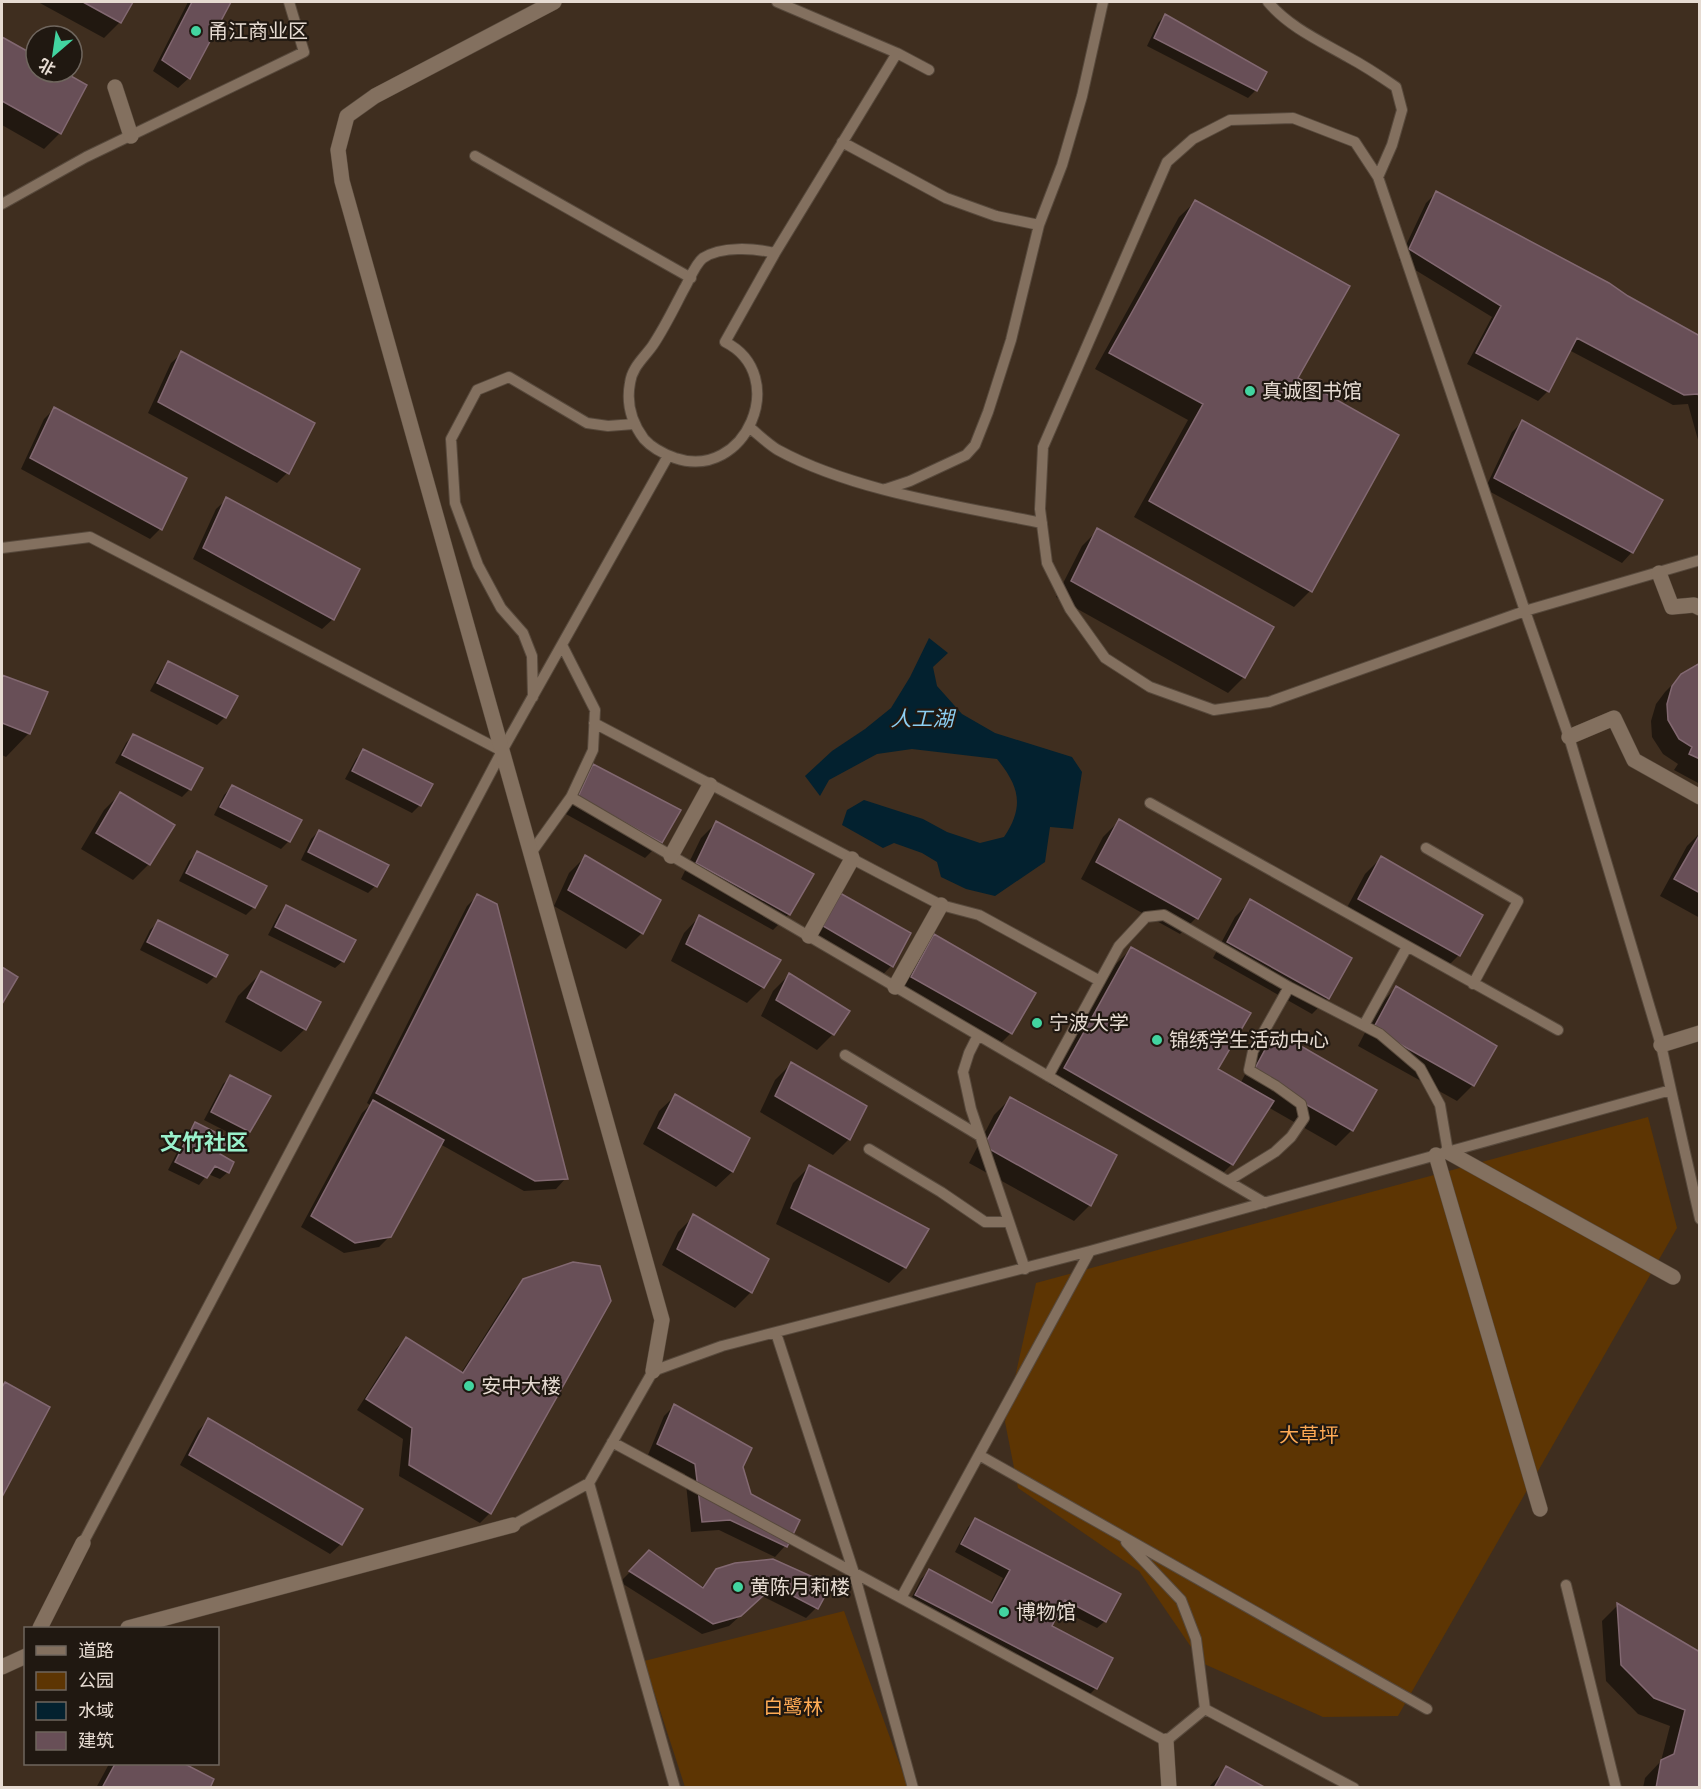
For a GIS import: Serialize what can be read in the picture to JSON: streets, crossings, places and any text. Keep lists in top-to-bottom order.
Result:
{
  "districts": ["文竹社区"],
  "water": ["人工湖"],
  "parks": ["大草坪", "白鹭林"],
  "places": [
    "甬江商业区",
    "真诚图书馆",
    "宁波大学",
    "锦绣学生活动中心",
    "安中大楼",
    "黄陈月莉楼",
    "博物馆"
  ],
  "legend": [
    "道路",
    "公园",
    "水域",
    "建筑"
  ],
  "north": "bottom left"
}
